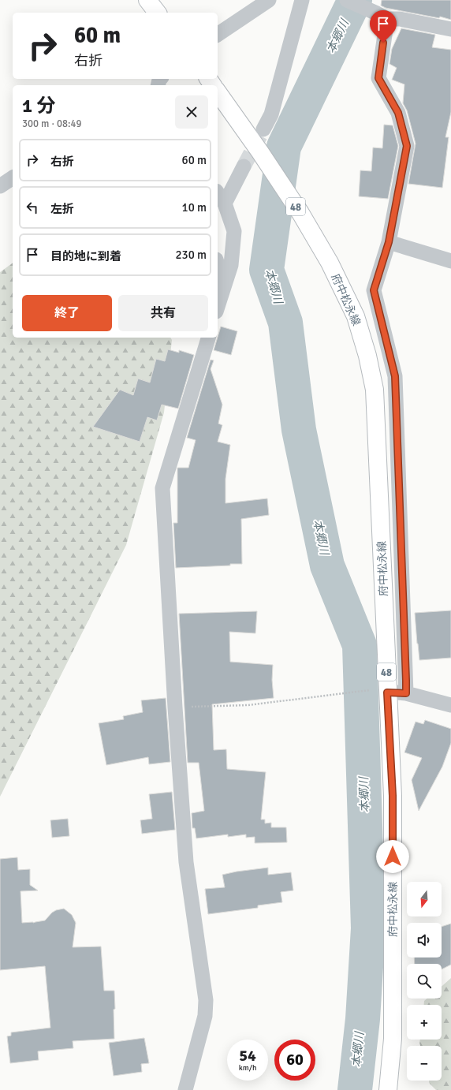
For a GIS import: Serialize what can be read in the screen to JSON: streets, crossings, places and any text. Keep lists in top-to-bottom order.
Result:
{
  "streets": {
    "main road": ["48", "府中松永線"]
  },
  "water": ["本郷川"],
  "north": "bottom",
  "page": {
    "turn": ["60 m", "右折"],
    "heading": ["1 分", "300 m · 08:49"],
    "list": [
      {
        "name": "右折",
        "value": "60 m"
      },
      {
        "name": "左折",
        "value": "10 m"
      },
      {
        "name": "目的地に到着",
        "value": "230 m"
      }
    ],
    "buttons": ["終了", "共有"],
    "map_buttons": ["+", "−"],
    "speed": "54 km/h",
    "limit": "60"
  }
}
